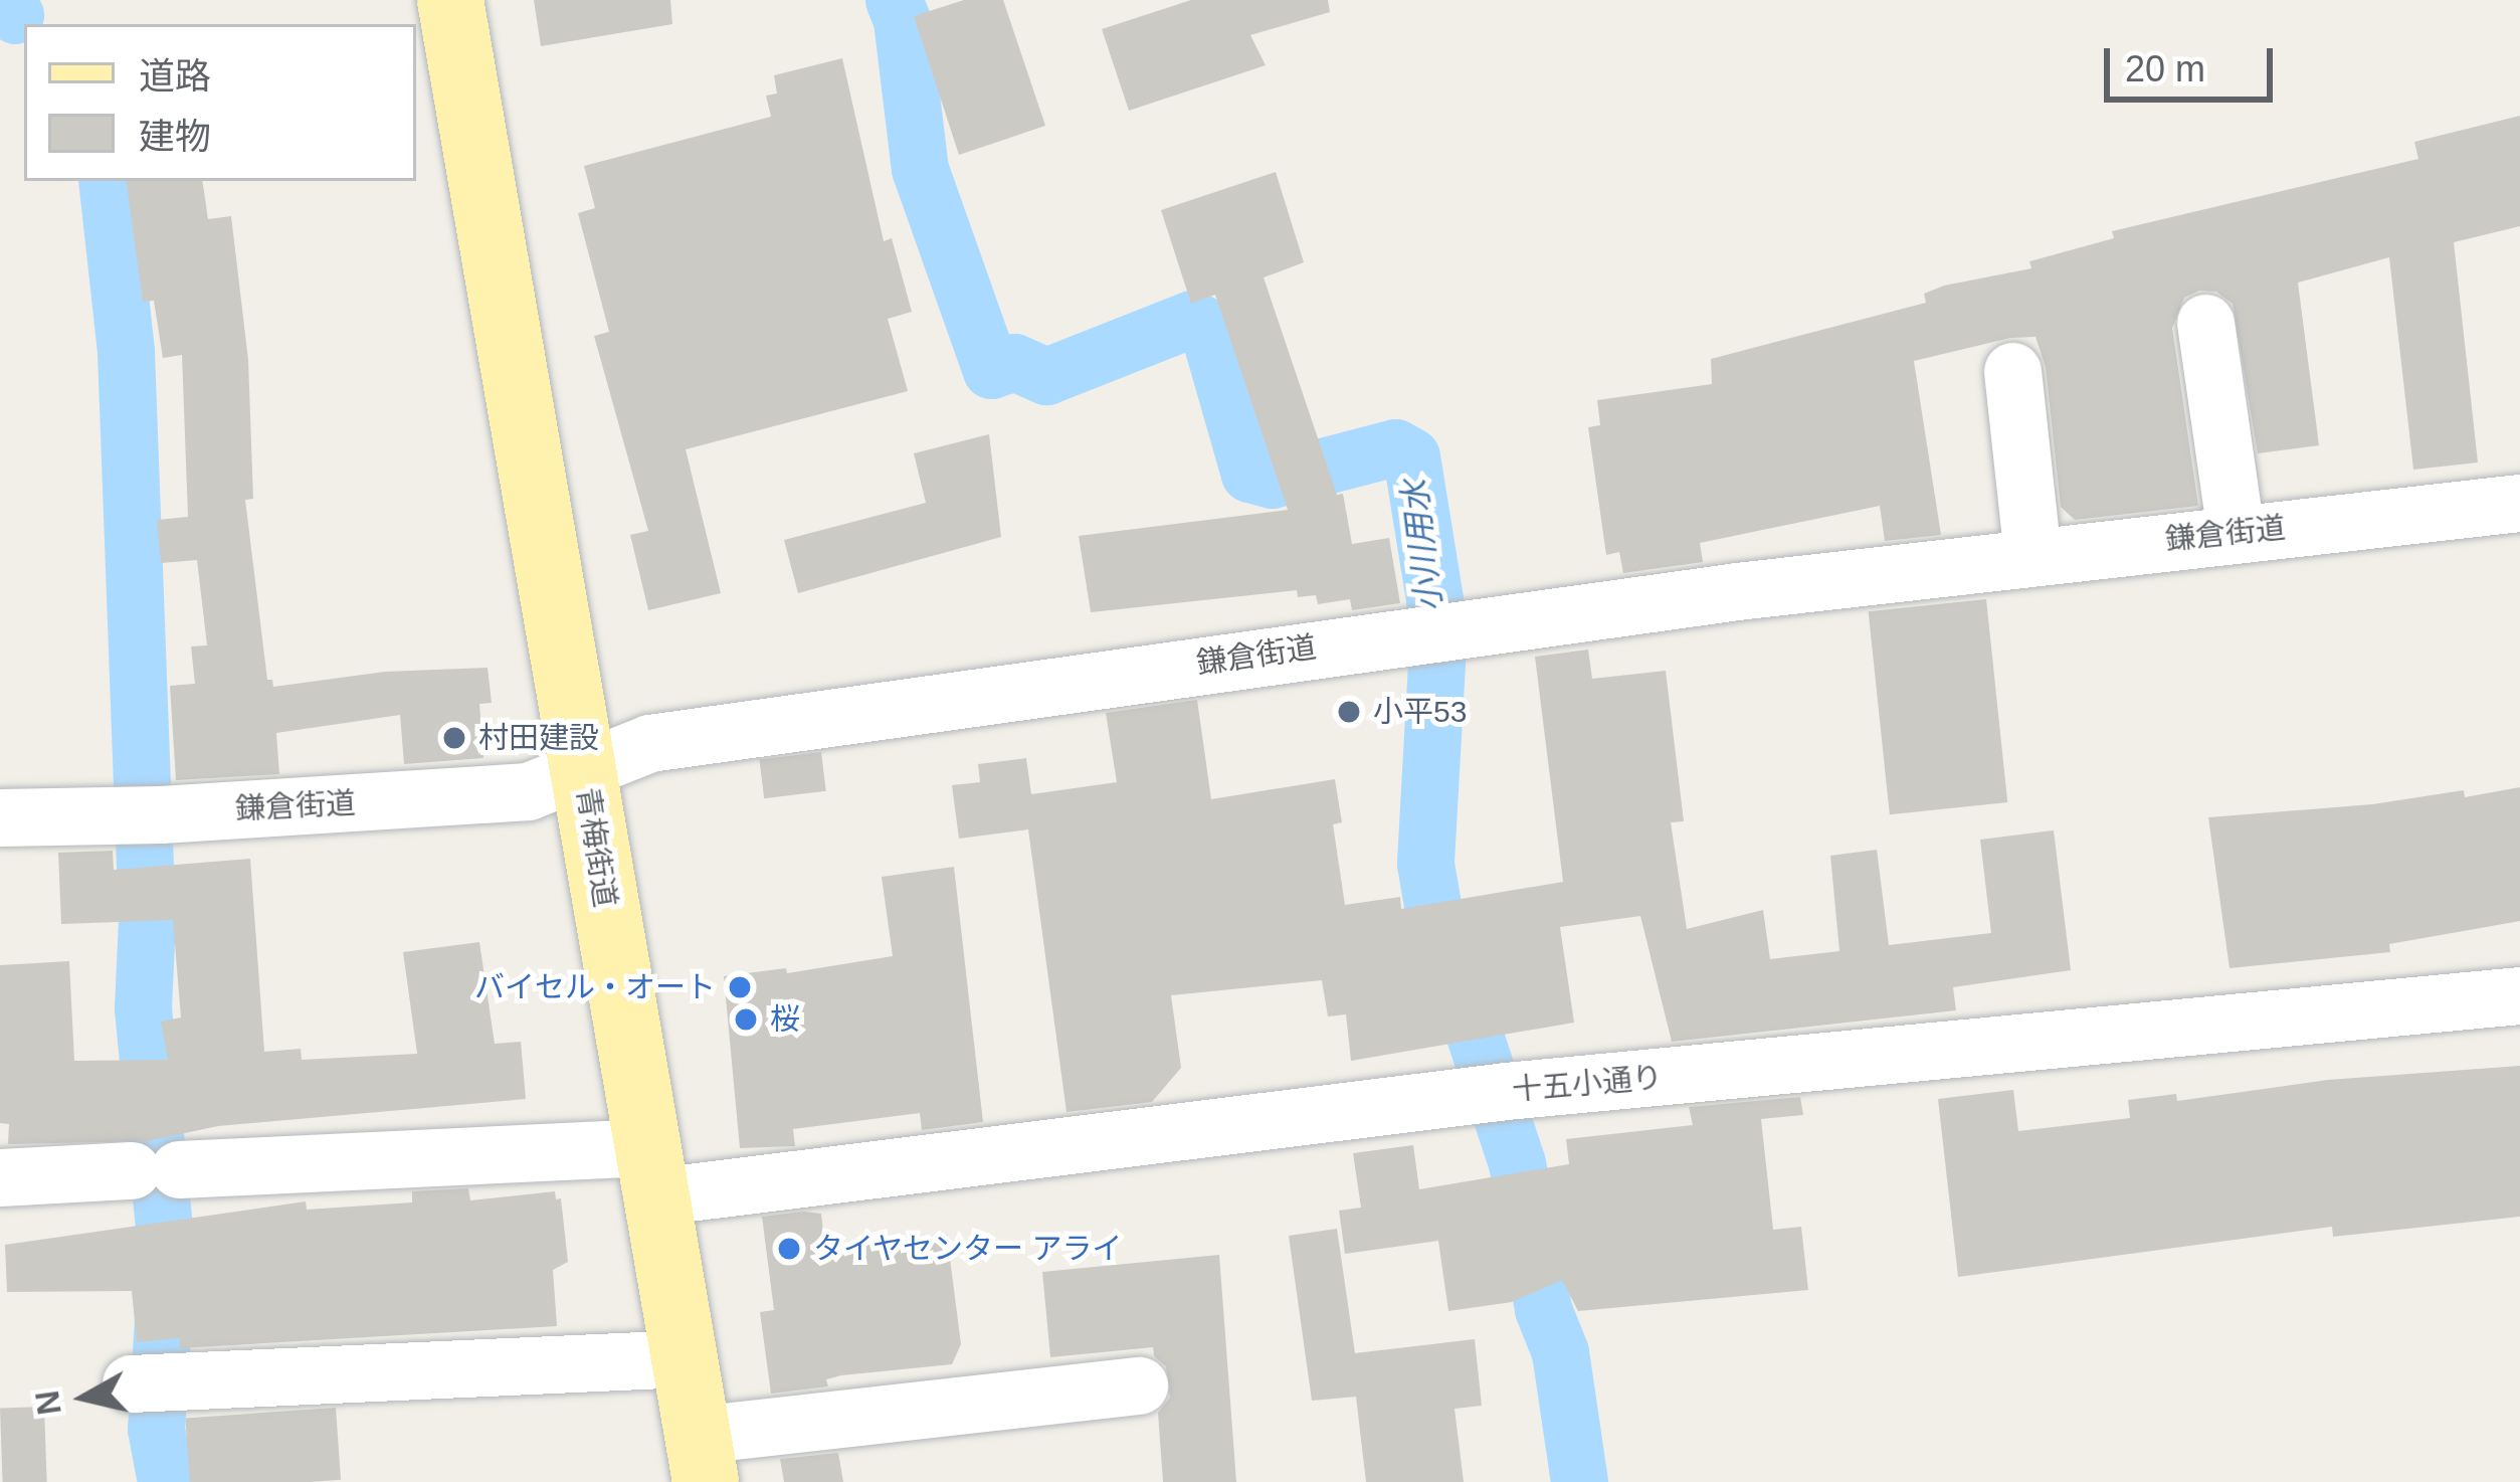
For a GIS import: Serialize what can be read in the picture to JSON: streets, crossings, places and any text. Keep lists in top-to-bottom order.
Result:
{
  "streets": {
    "main road": ["青梅街道"],
    "street": ["鎌倉街道", "十五小通り"]
  },
  "crossings": [
    ["鎌倉街道", "青梅街道"],
    ["青梅街道", "十五小通り"]
  ],
  "water": ["小川用水"],
  "places": [
    "小平53",
    "村田建設",
    "バイセル・オート",
    "桜",
    "タイヤセンター アライ"
  ],
  "legend": ["道路", "建物"],
  "scale_bar": "20 m",
  "north": "left"
}
